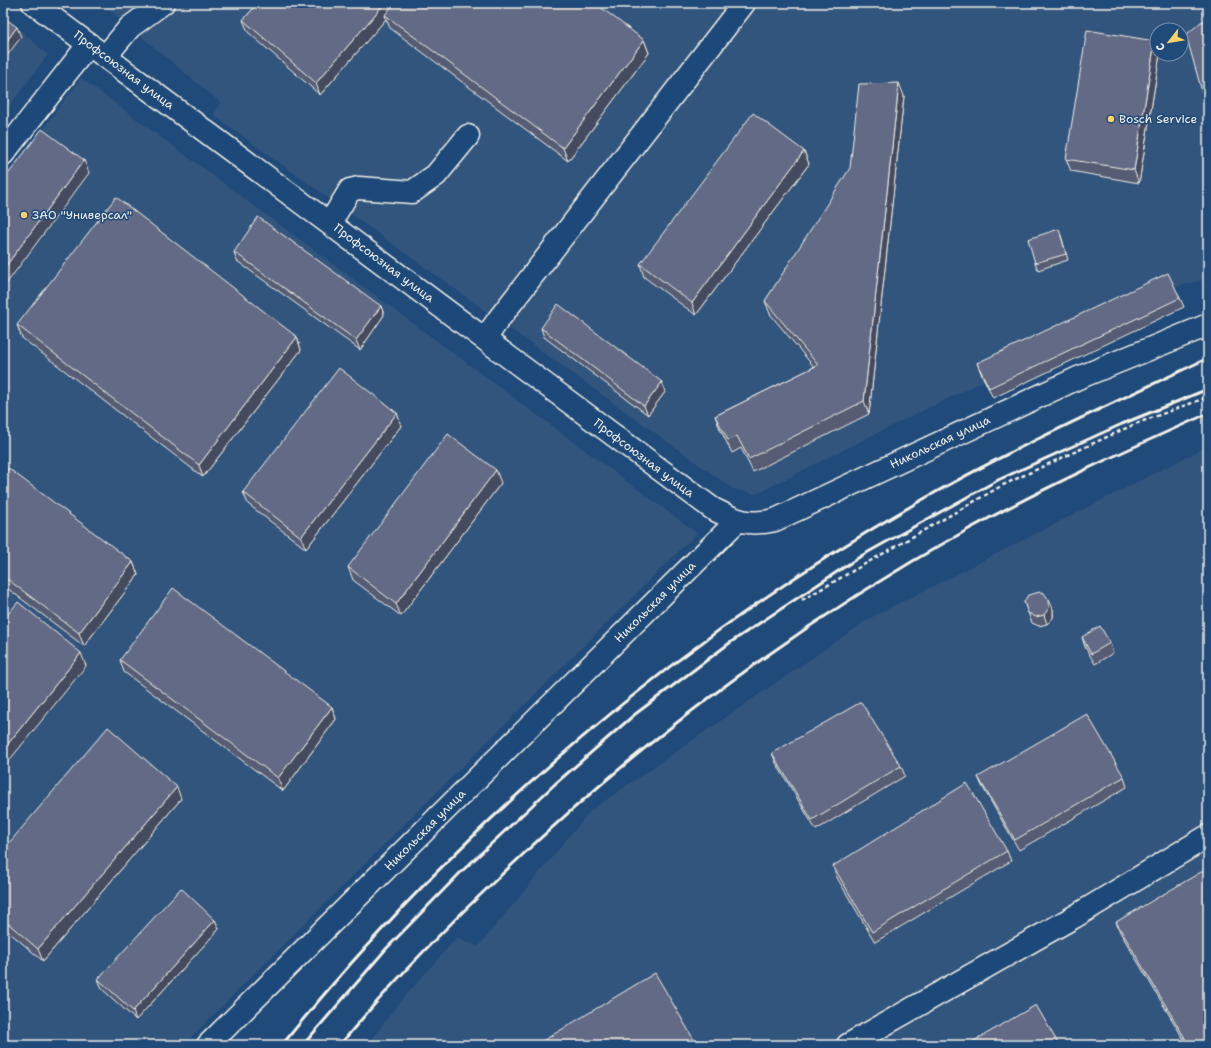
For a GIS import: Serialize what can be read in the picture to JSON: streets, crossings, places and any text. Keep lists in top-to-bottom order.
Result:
{
  "streets": {
    "street": ["Профсоюзная улица", "Никольская улица"]
  },
  "crossings": [
    ["Профсоюзная улица", "Никольская улица"]
  ],
  "places": ["Bosch Service", "ЗАО \"Универсал\""],
  "north": "bottom left"
}
